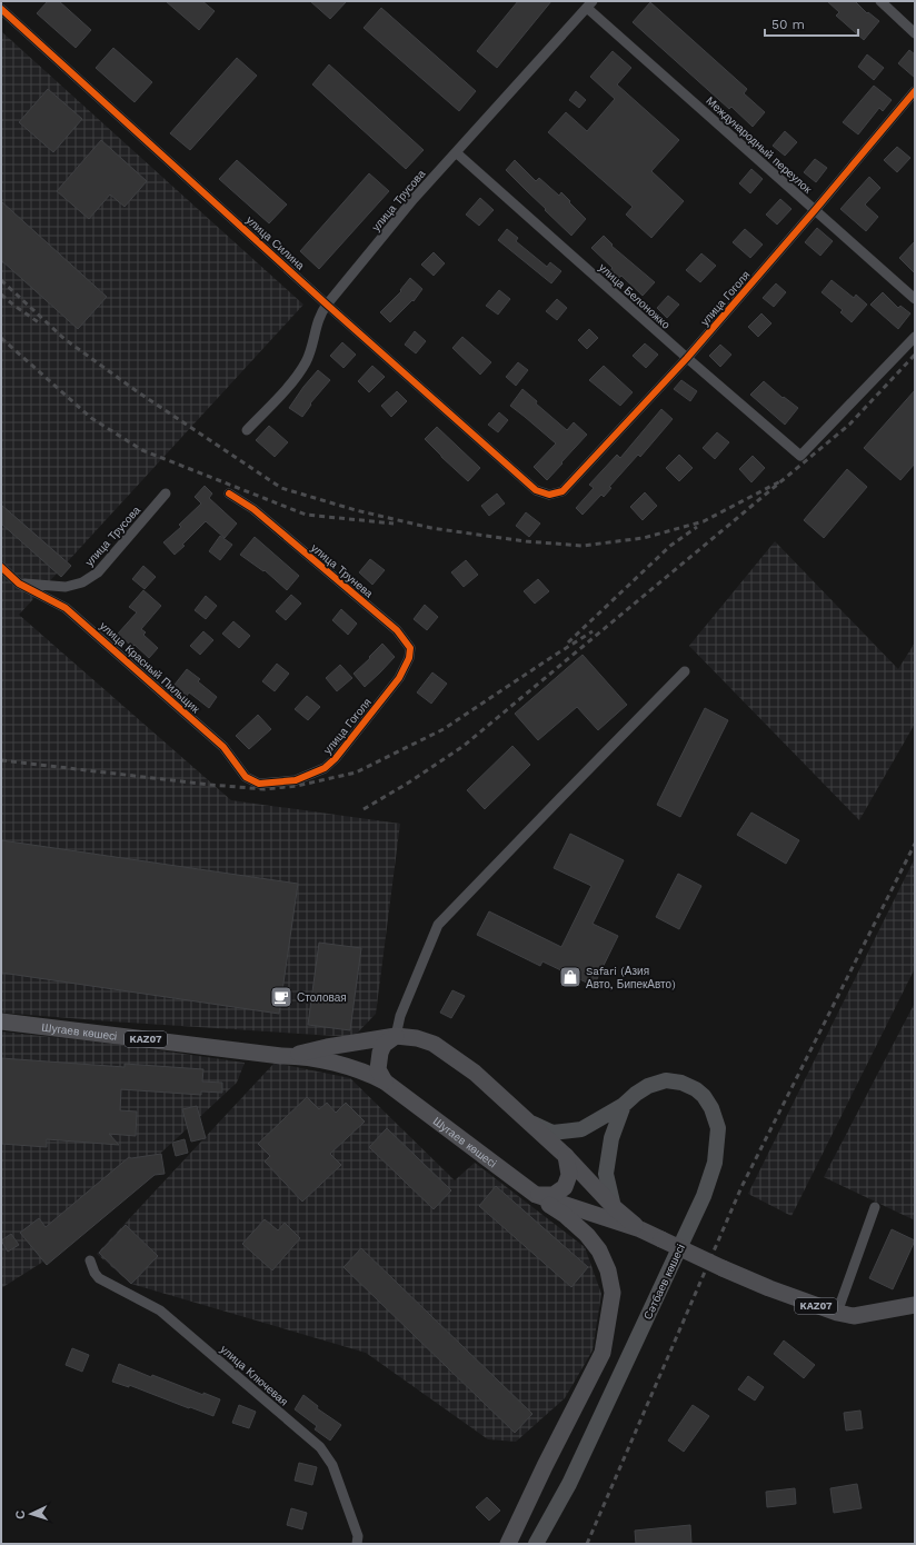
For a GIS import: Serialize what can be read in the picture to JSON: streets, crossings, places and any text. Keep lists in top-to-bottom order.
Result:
{
  "streets": {
    "highway": ["Шугаев көшесі", "KAZ07"],
    "main road": ["Сәтбаев көшесі"],
    "street": [
      "Международный переулок",
      "улица Трусова",
      "улица Силина",
      "улица Белоножко",
      "улица Гоголя",
      "улица Трунева",
      "улица Красный Пильщик",
      "улица Ключевая"
    ]
  },
  "crossings": [
    ["Международный переулок", "улица Трусова"],
    ["Международный переулок", "улица Гоголя"],
    ["улица Трусова", "улица Силина"],
    ["улица Трусова", "улица Белоножко"],
    ["улица Трусова", "улица Красный Пильщик"],
    ["улица Силина", "улица Гоголя"],
    ["улица Белоножко", "улица Гоголя"],
    ["улица Гоголя", "улица Трунева"],
    ["улица Гоголя", "улица Красный Пильщик"],
    ["Шугаев көшесі", "KAZ07"],
    ["Шугаев көшесі", "Сәтбаев көшесі"]
  ],
  "places": {
    "shop": ["Safari (Азия Авто, БипекАвто)"],
    "cafe": ["Столовая"]
  },
  "scale_bar": "50 m",
  "north": "left"
}
